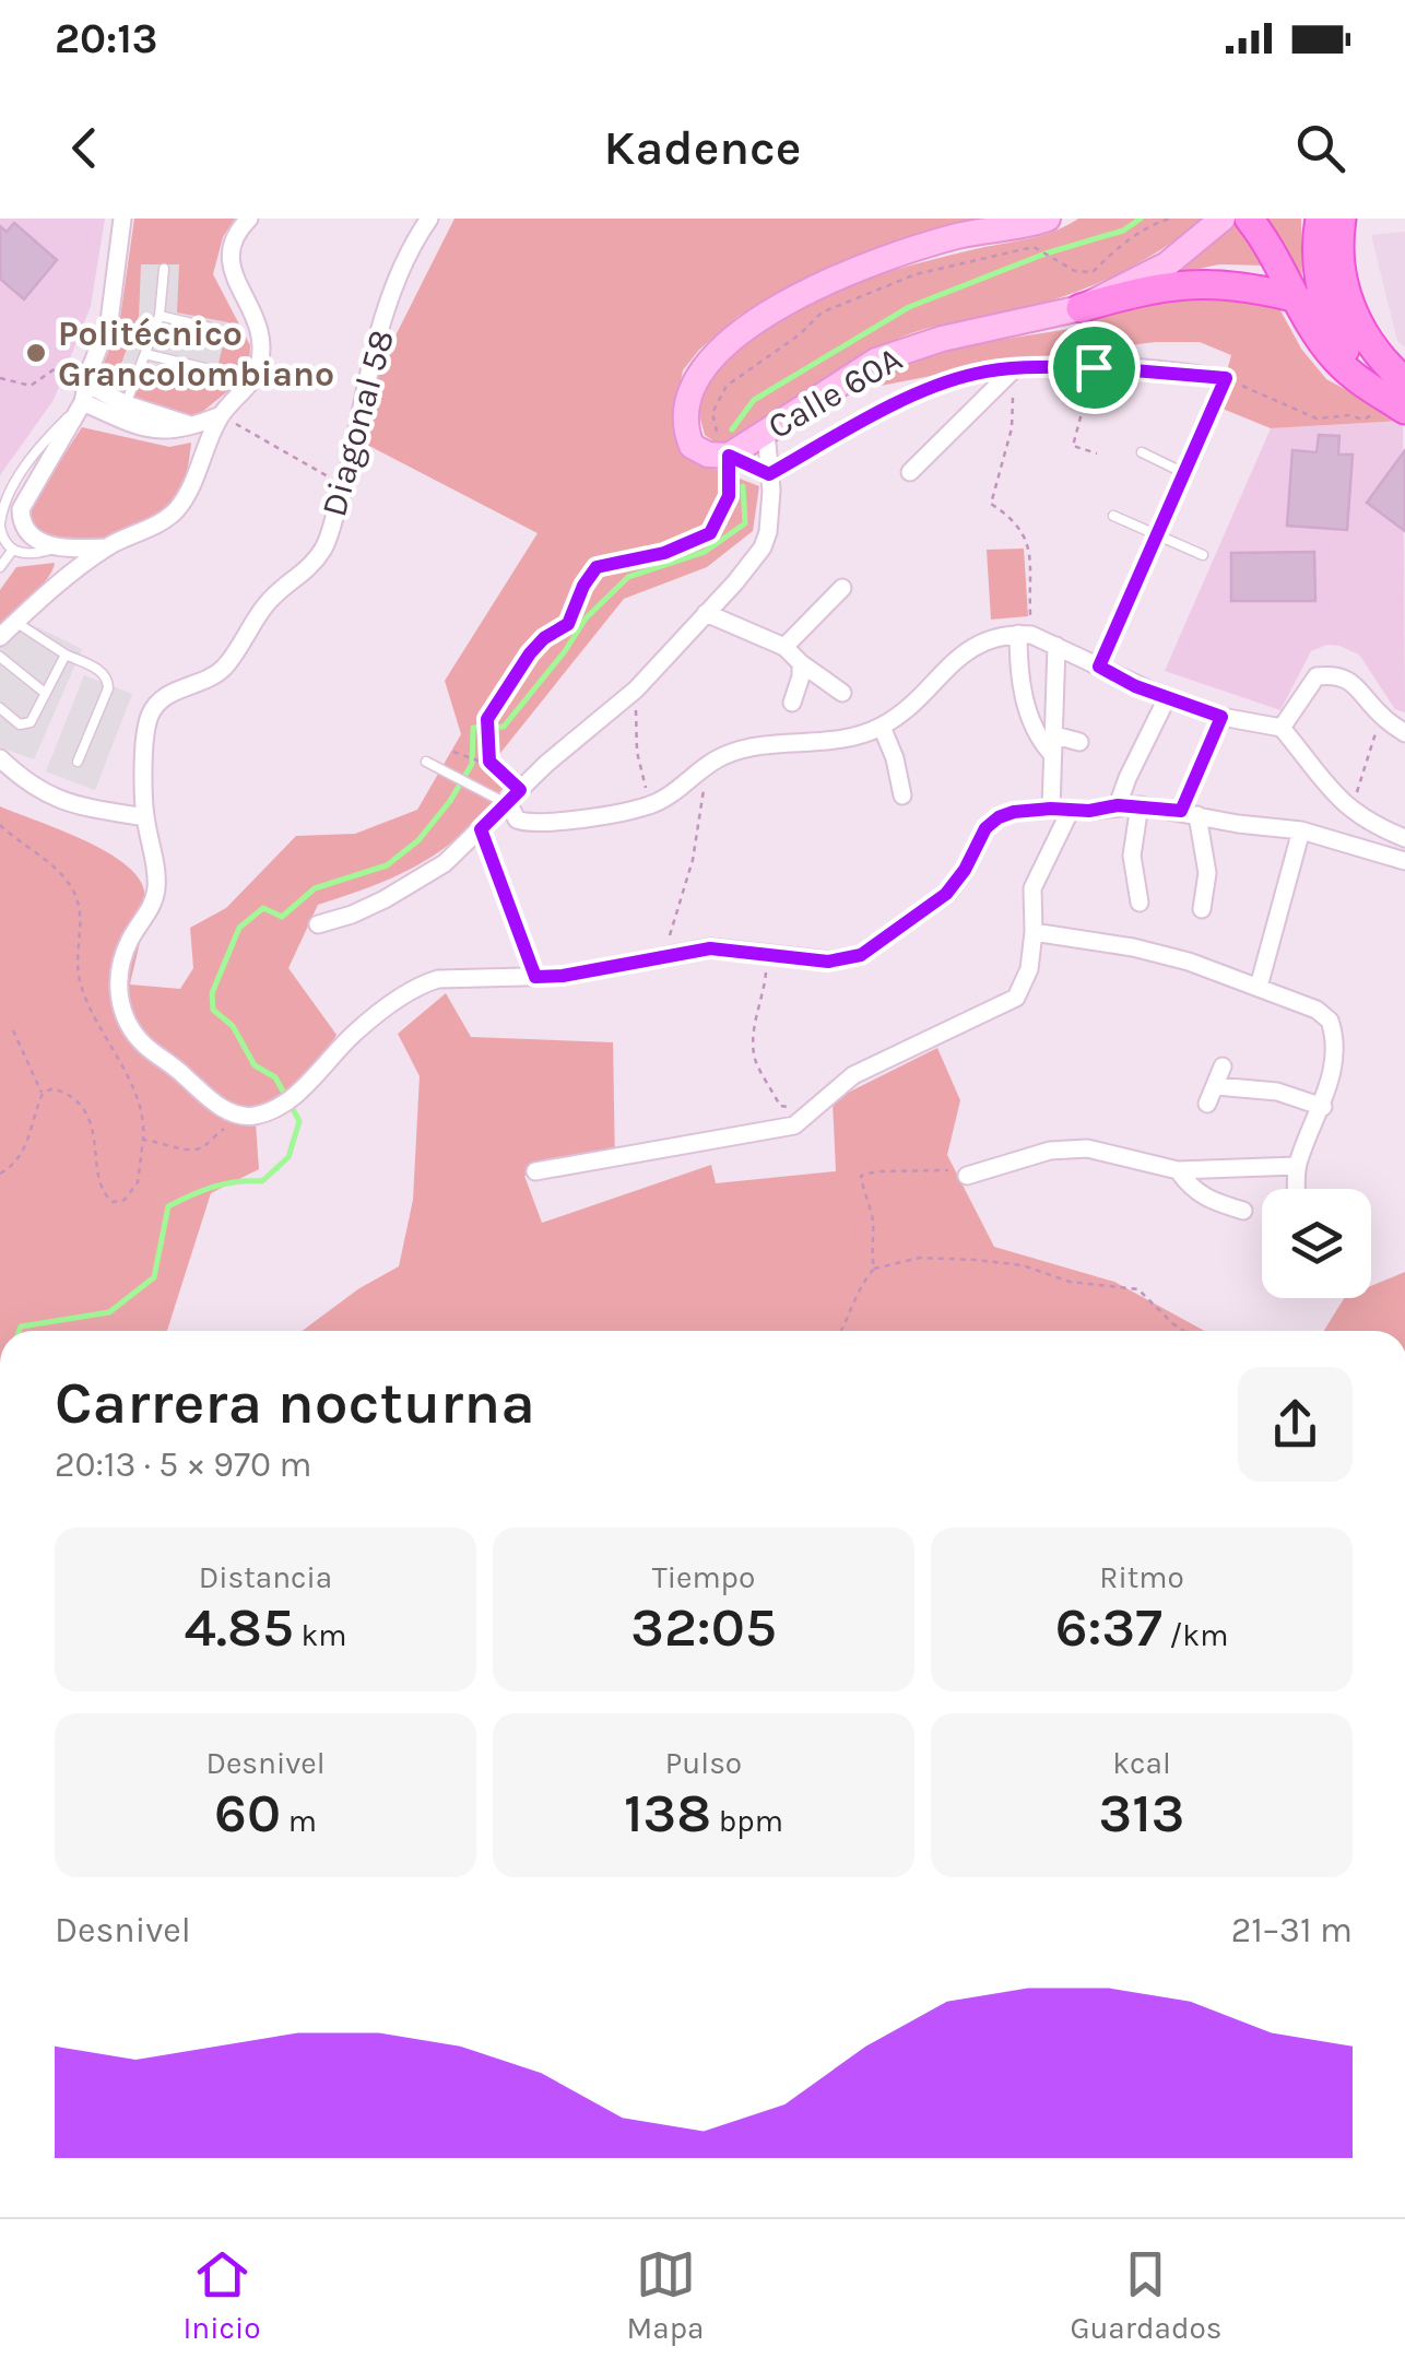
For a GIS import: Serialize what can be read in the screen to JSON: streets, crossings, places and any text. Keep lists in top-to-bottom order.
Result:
{
  "streets": {
    "street": ["Calle 60A", "Diagonal 58"]
  },
  "places": ["Politécnico Grancolombiano"],
  "page": {
    "status": "20:13",
    "header": "Kadence",
    "heading": ["Carrera nocturna", "20:13 · 5 × 970 m"],
    "stats": [
      ["Distancia", "4.85 km"],
      ["Tiempo", "32:05"],
      ["Ritmo", "6:37 /km"],
      ["Desnivel", "60 m"],
      ["Pulso", "138 bpm"],
      ["kcal", "313"]
    ],
    "chart": ["Desnivel", "21–31 m"],
    "tabs": ["Inicio", "Mapa", "Guardados"]
  }
}
